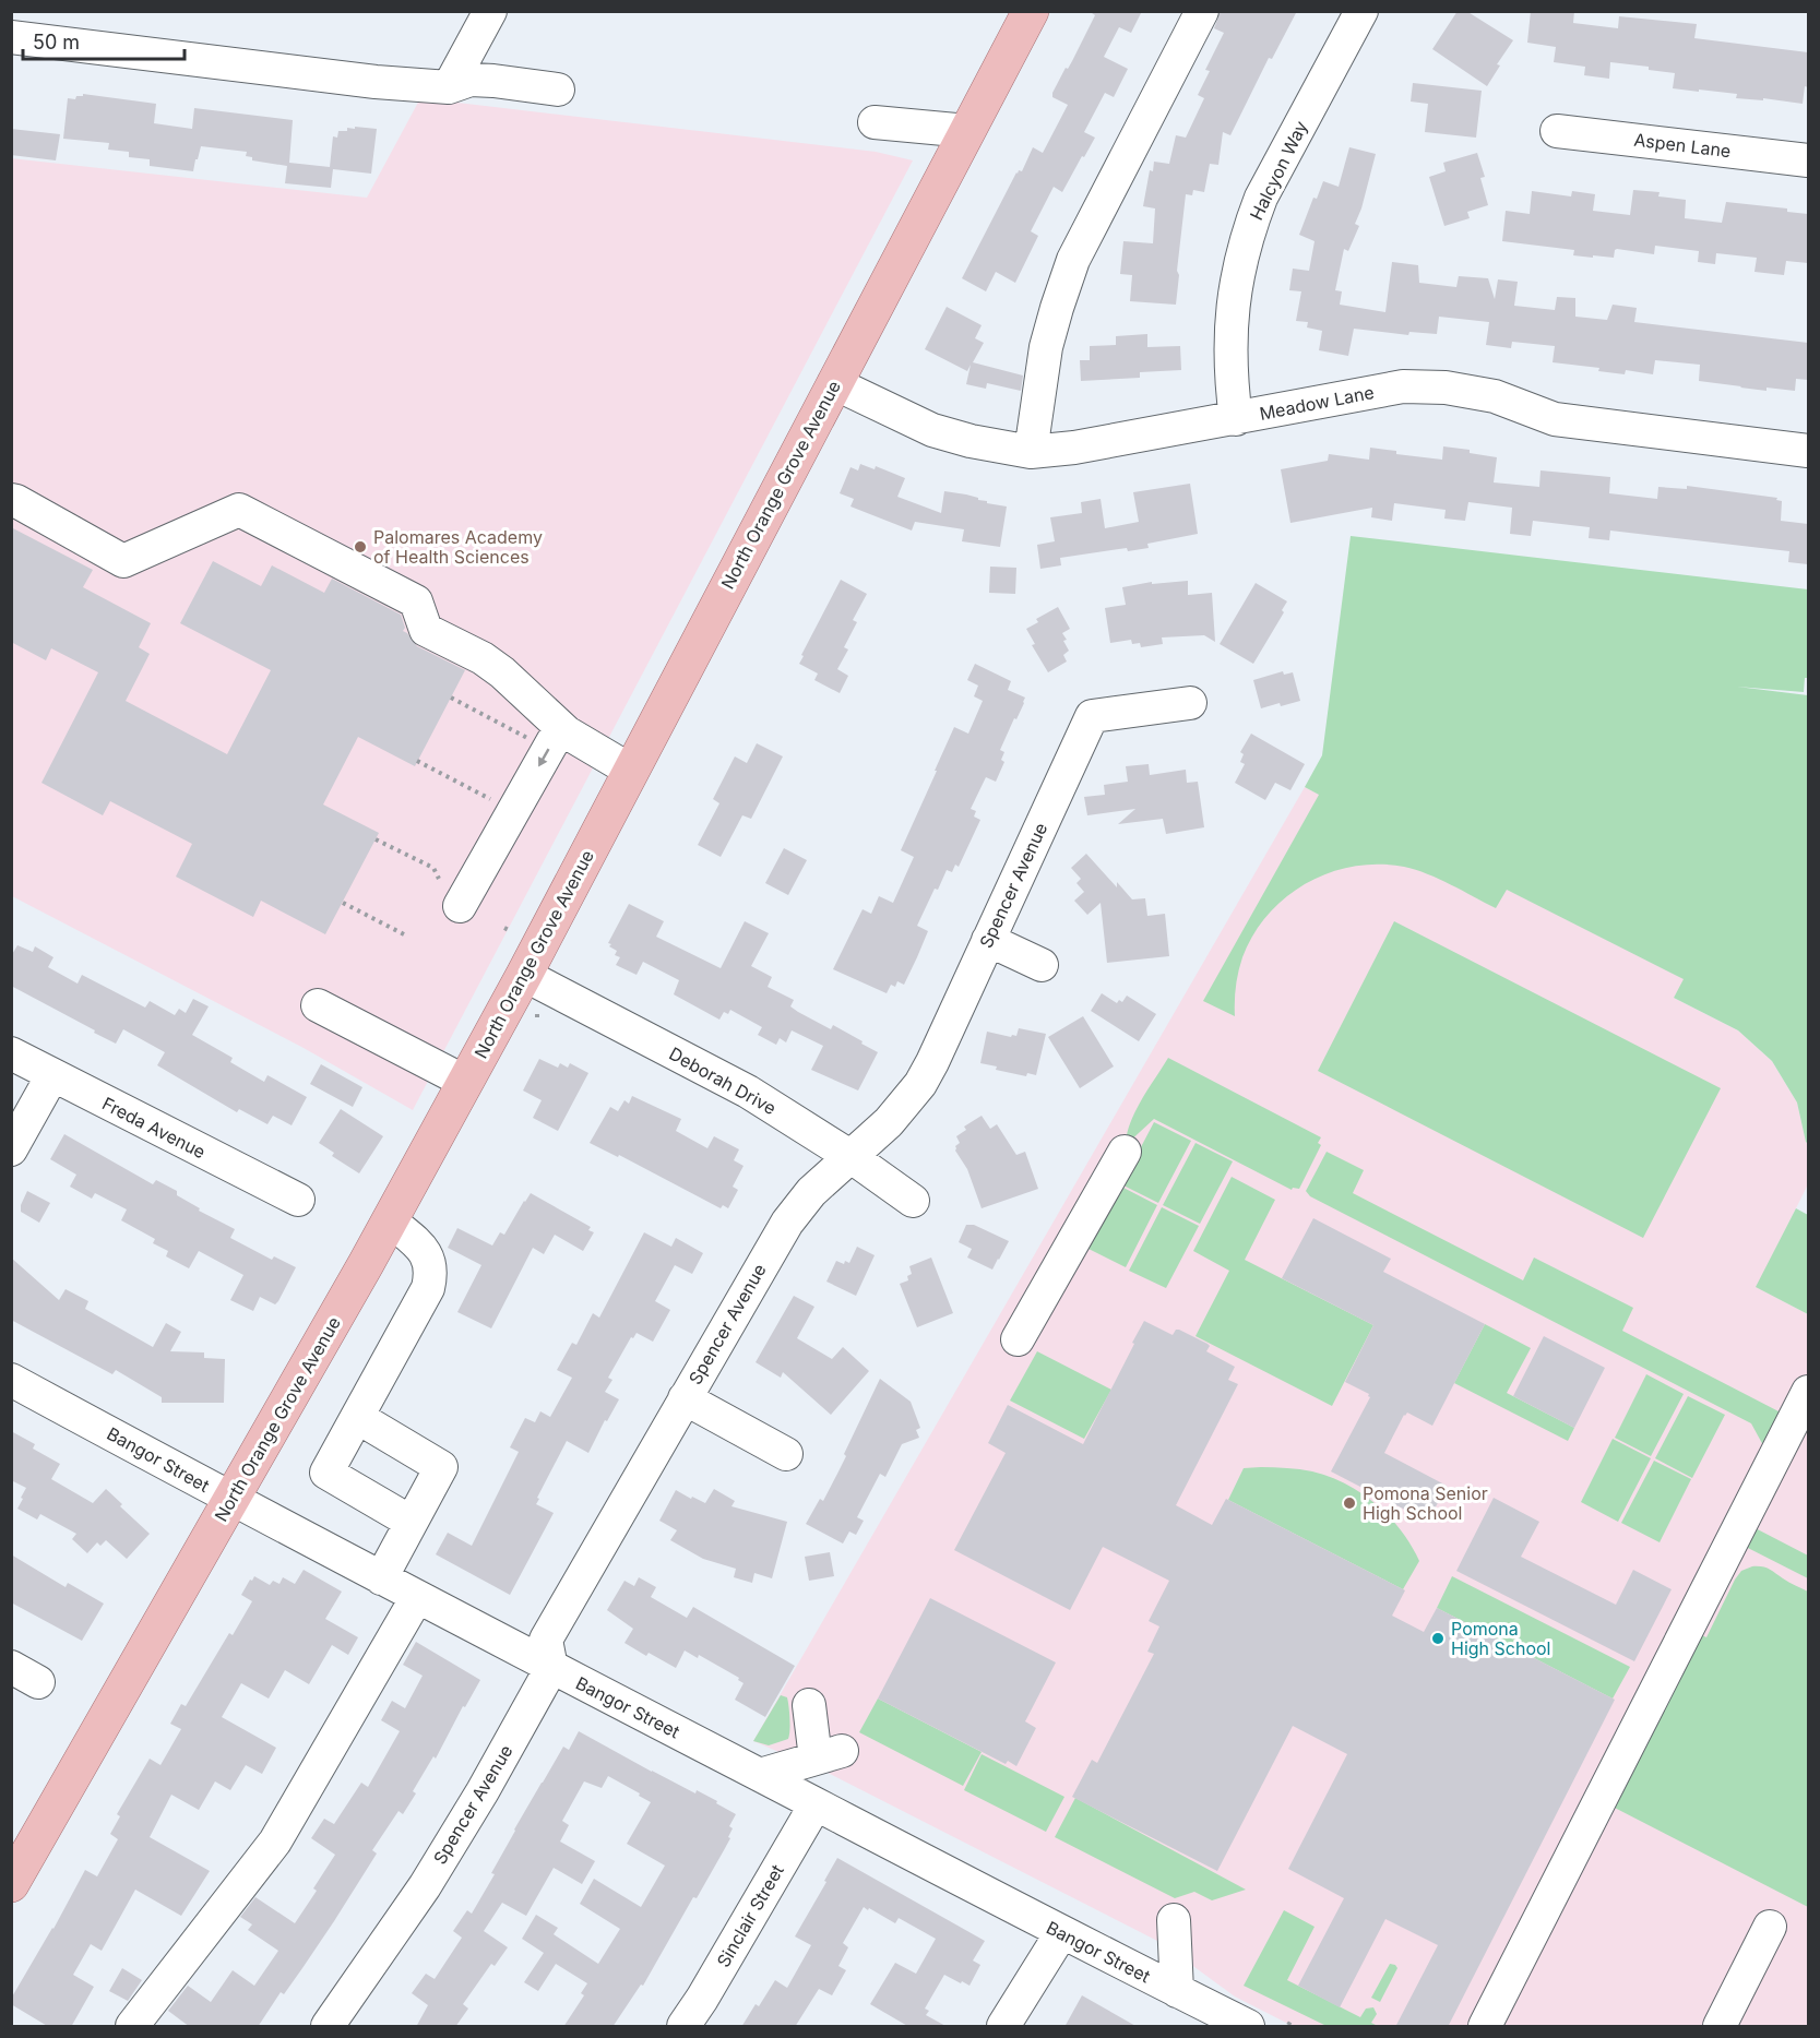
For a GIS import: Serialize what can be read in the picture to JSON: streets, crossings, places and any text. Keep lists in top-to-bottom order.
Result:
{
  "streets": {
    "main road": ["North Orange Grove Avenue"],
    "street": [
      "Aspen Lane",
      "Halcyon Way",
      "Meadow Lane",
      "Spencer Avenue",
      "Deborah Drive",
      "Freda Avenue",
      "Bangor Street",
      "Sinclair Street"
    ]
  },
  "crossings": [
    ["Halcyon Way", "Meadow Lane"],
    ["Meadow Lane", "North Orange Grove Avenue"],
    ["North Orange Grove Avenue", "Deborah Drive"],
    ["North Orange Grove Avenue", "Bangor Street"],
    ["Spencer Avenue", "Deborah Drive"],
    ["Spencer Avenue", "Bangor Street"],
    ["Bangor Street", "Sinclair Street"]
  ],
  "places": ["Palomares Academy of Health Sciences", "Pomona Senior High School", "Pomona High School"],
  "scale_bar": "50 m"
}
